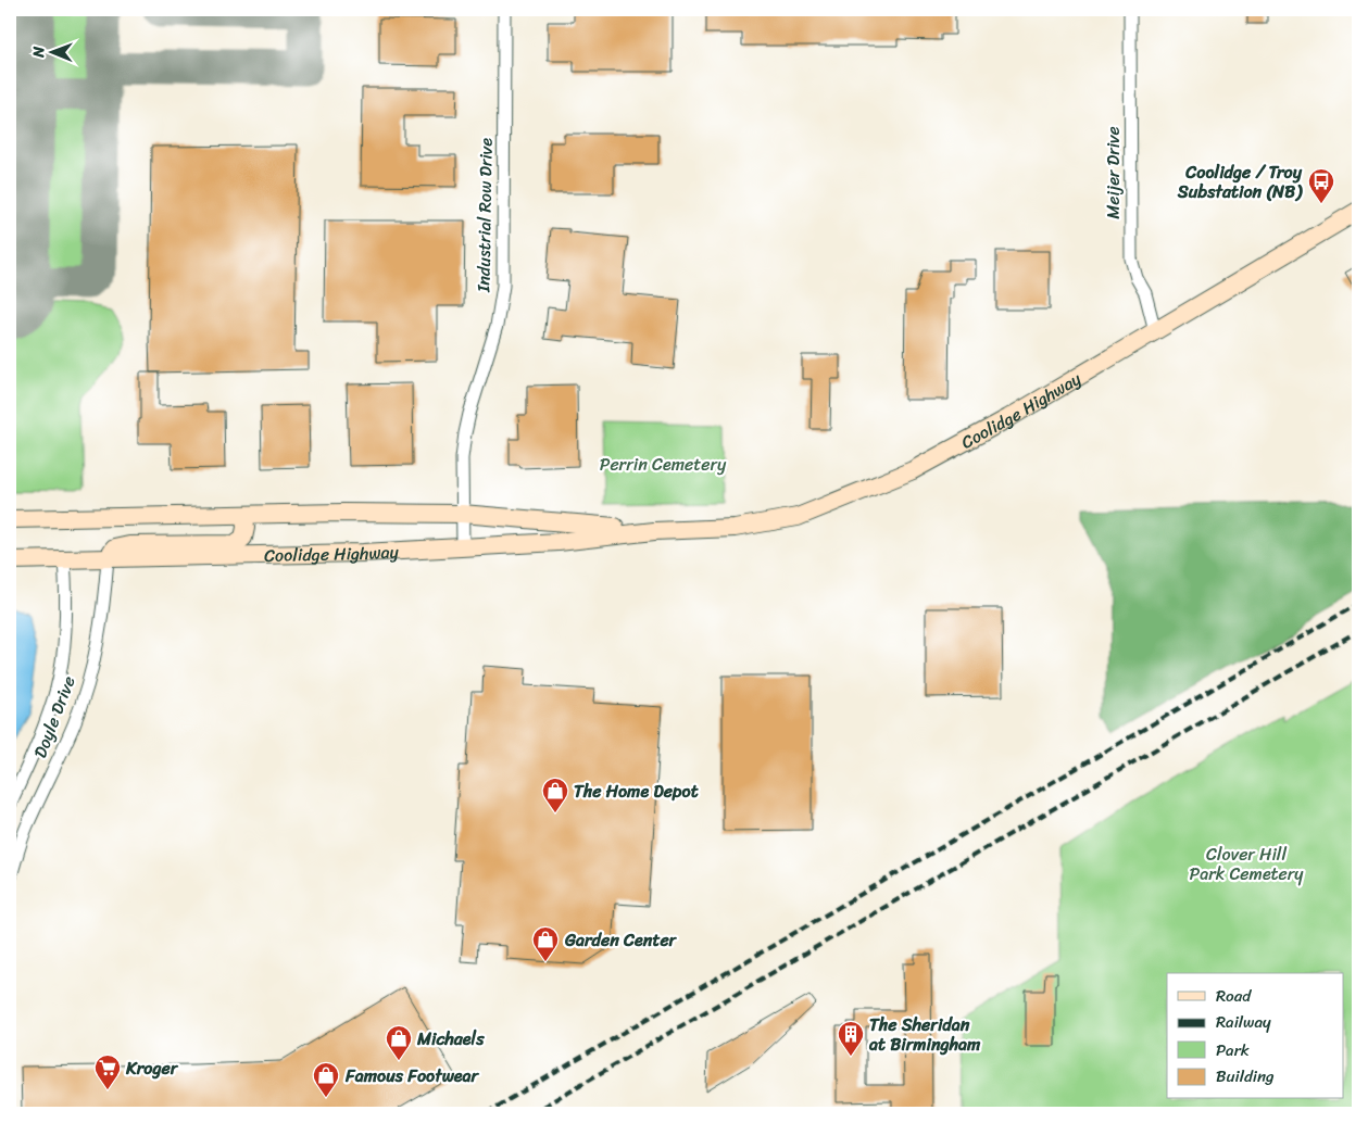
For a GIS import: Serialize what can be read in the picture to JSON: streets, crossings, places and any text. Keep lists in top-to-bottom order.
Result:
{
  "streets": {
    "main road": ["Coolidge Highway"],
    "street": ["Meijer Drive", "Industrial Row Drive", "Doyle Drive"]
  },
  "crossings": [
    ["Meijer Drive", "Coolidge Highway"],
    ["Industrial Row Drive", "Coolidge Highway"],
    ["Coolidge Highway", "Doyle Drive"]
  ],
  "parks": ["Perrin Cemetery", "Clover Hill Park Cemetery"],
  "places": {
    "bus stop": ["Coolidge / Troy Substation (NB)"],
    "shop": [
      "The Home Depot",
      "Garden Center",
      "Michaels",
      "Famous Footwear"
    ],
    "building": ["The Sheridan at Birmingham"],
    "supermarket": ["Kroger"]
  },
  "legend": [
    "Road",
    "Railway",
    "Park",
    "Building"
  ],
  "north": "left"
}
